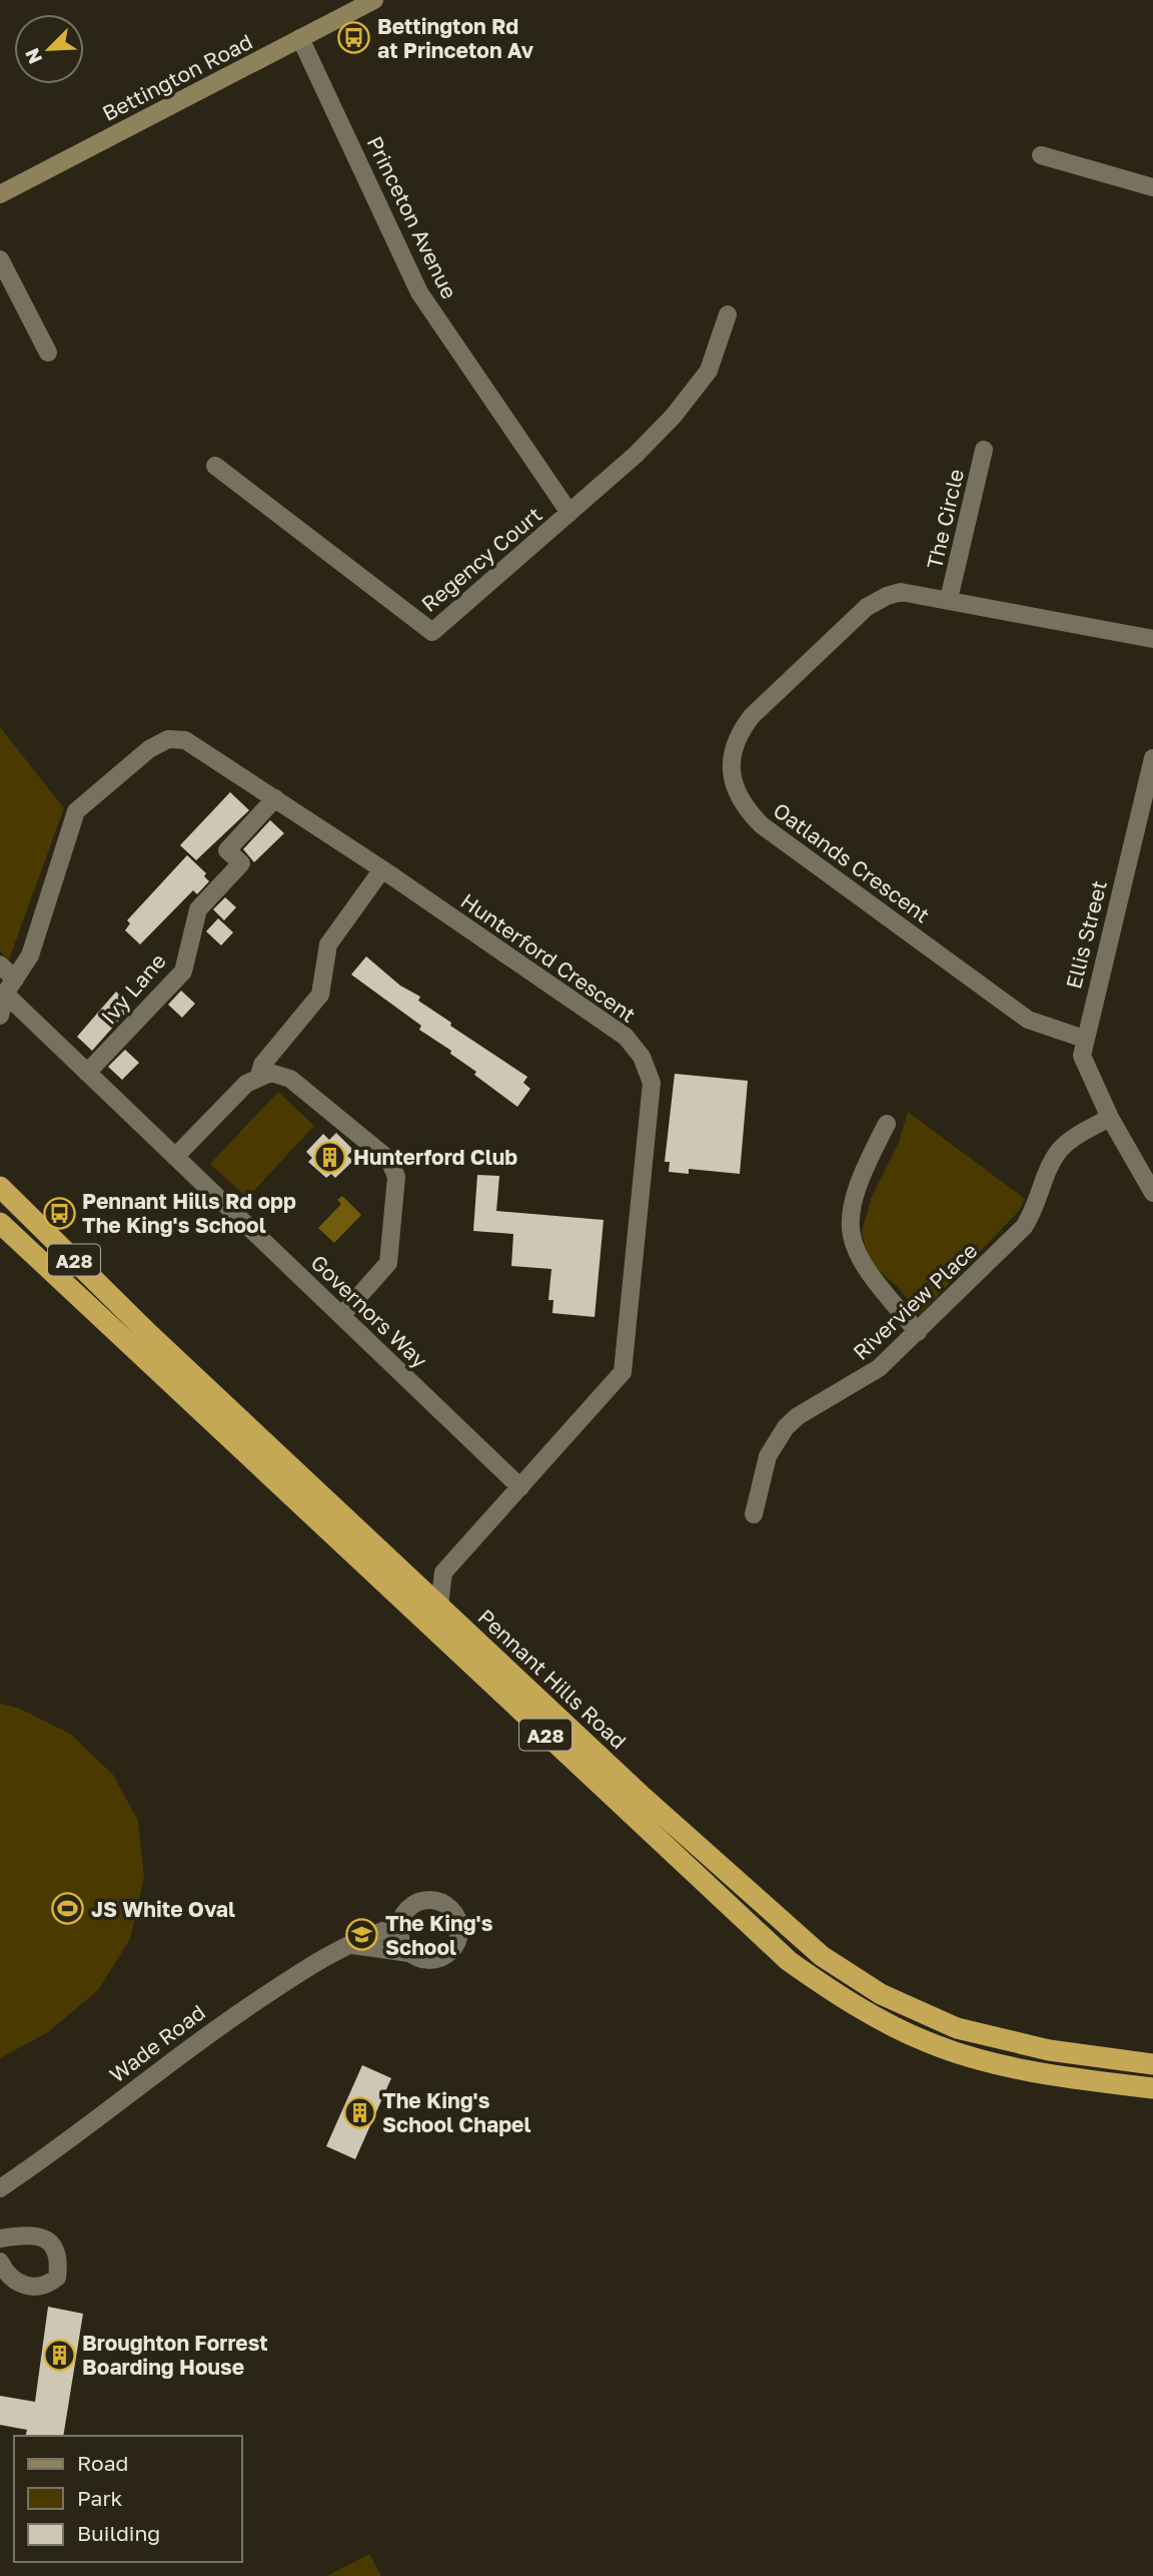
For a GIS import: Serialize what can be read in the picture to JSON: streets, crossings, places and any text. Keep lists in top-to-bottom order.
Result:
{
  "streets": {
    "highway": ["A28", "Pennant Hills Road"],
    "main road": ["Bettington Road"],
    "street": [
      "Princeton Avenue",
      "The Circle",
      "Regency Court",
      "Oatlands Crescent",
      "Ellis Street",
      "Hunterford Crescent",
      "Ivy Lane",
      "Riverview Place",
      "Governors Way",
      "Wade Road"
    ]
  },
  "crossings": [
    ["Bettington Road", "Princeton Avenue"],
    ["Princeton Avenue", "Regency Court"],
    ["The Circle", "Oatlands Crescent"],
    ["Oatlands Crescent", "Ellis Street"],
    ["Ellis Street", "Riverview Place"],
    ["Hunterford Crescent", "Ivy Lane"],
    ["Hunterford Crescent", "Governors Way"],
    ["Hunterford Crescent", "Pennant Hills Road"],
    ["Ivy Lane", "Governors Way"]
  ],
  "places": {
    "bus stop": ["Bettington Rd at Princeton Av", "Pennant Hills Rd opp The King's School"],
    "building": ["Hunterford Club", "The King's School Chapel", "Broughton Forrest Boarding House"],
    "sports": ["JS White Oval"],
    "school or university": ["The King's School"]
  },
  "legend": ["Road", "Park", "Building"],
  "north": "bottom left"
}
